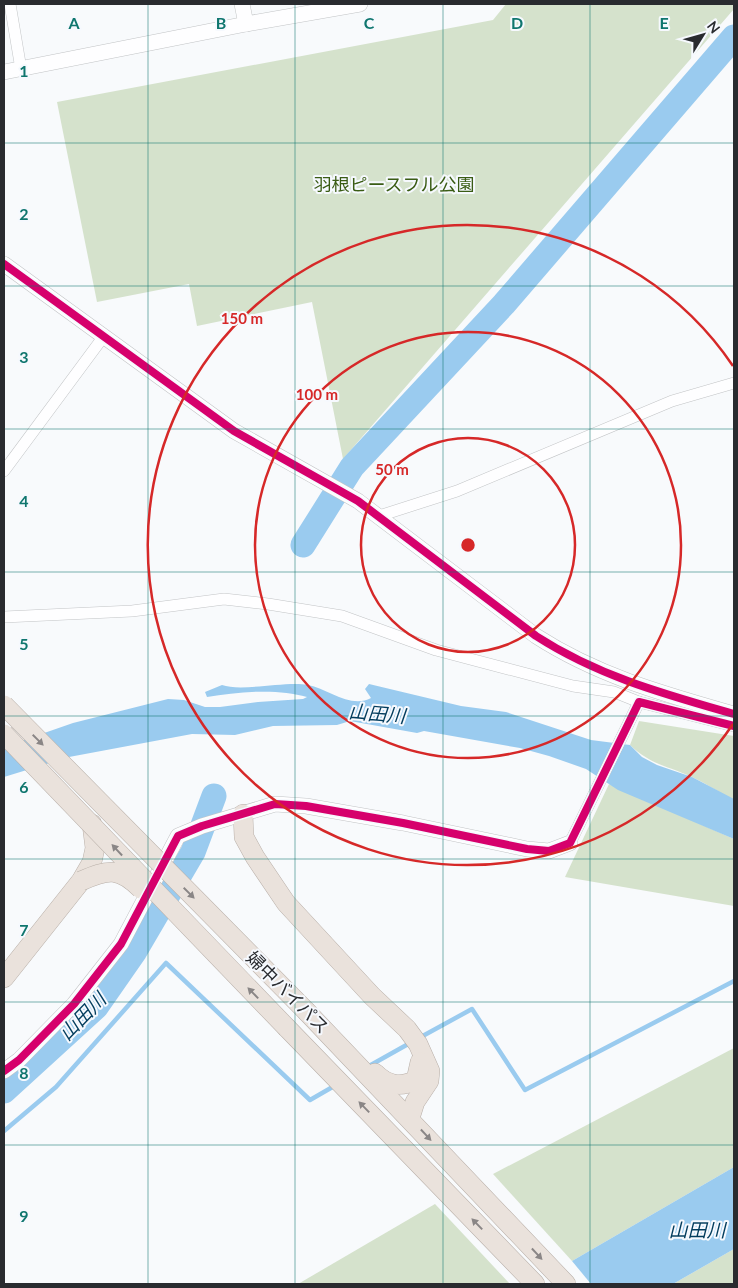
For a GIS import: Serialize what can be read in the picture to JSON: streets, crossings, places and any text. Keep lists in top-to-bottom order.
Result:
{
  "streets": {
    "highway": ["婦中バイパス"]
  },
  "water": ["山田川"],
  "parks": ["羽根ピースフル公園"],
  "north": "top right",
  "grid": {
    "columns": [
      "A",
      "B",
      "C",
      "D",
      "E"
    ],
    "rows": [
      "1",
      "2",
      "3",
      "4",
      "5",
      "6",
      "7",
      "8",
      "9"
    ]
  },
  "rings": ["150 m", "100 m", "50 m"]
}
